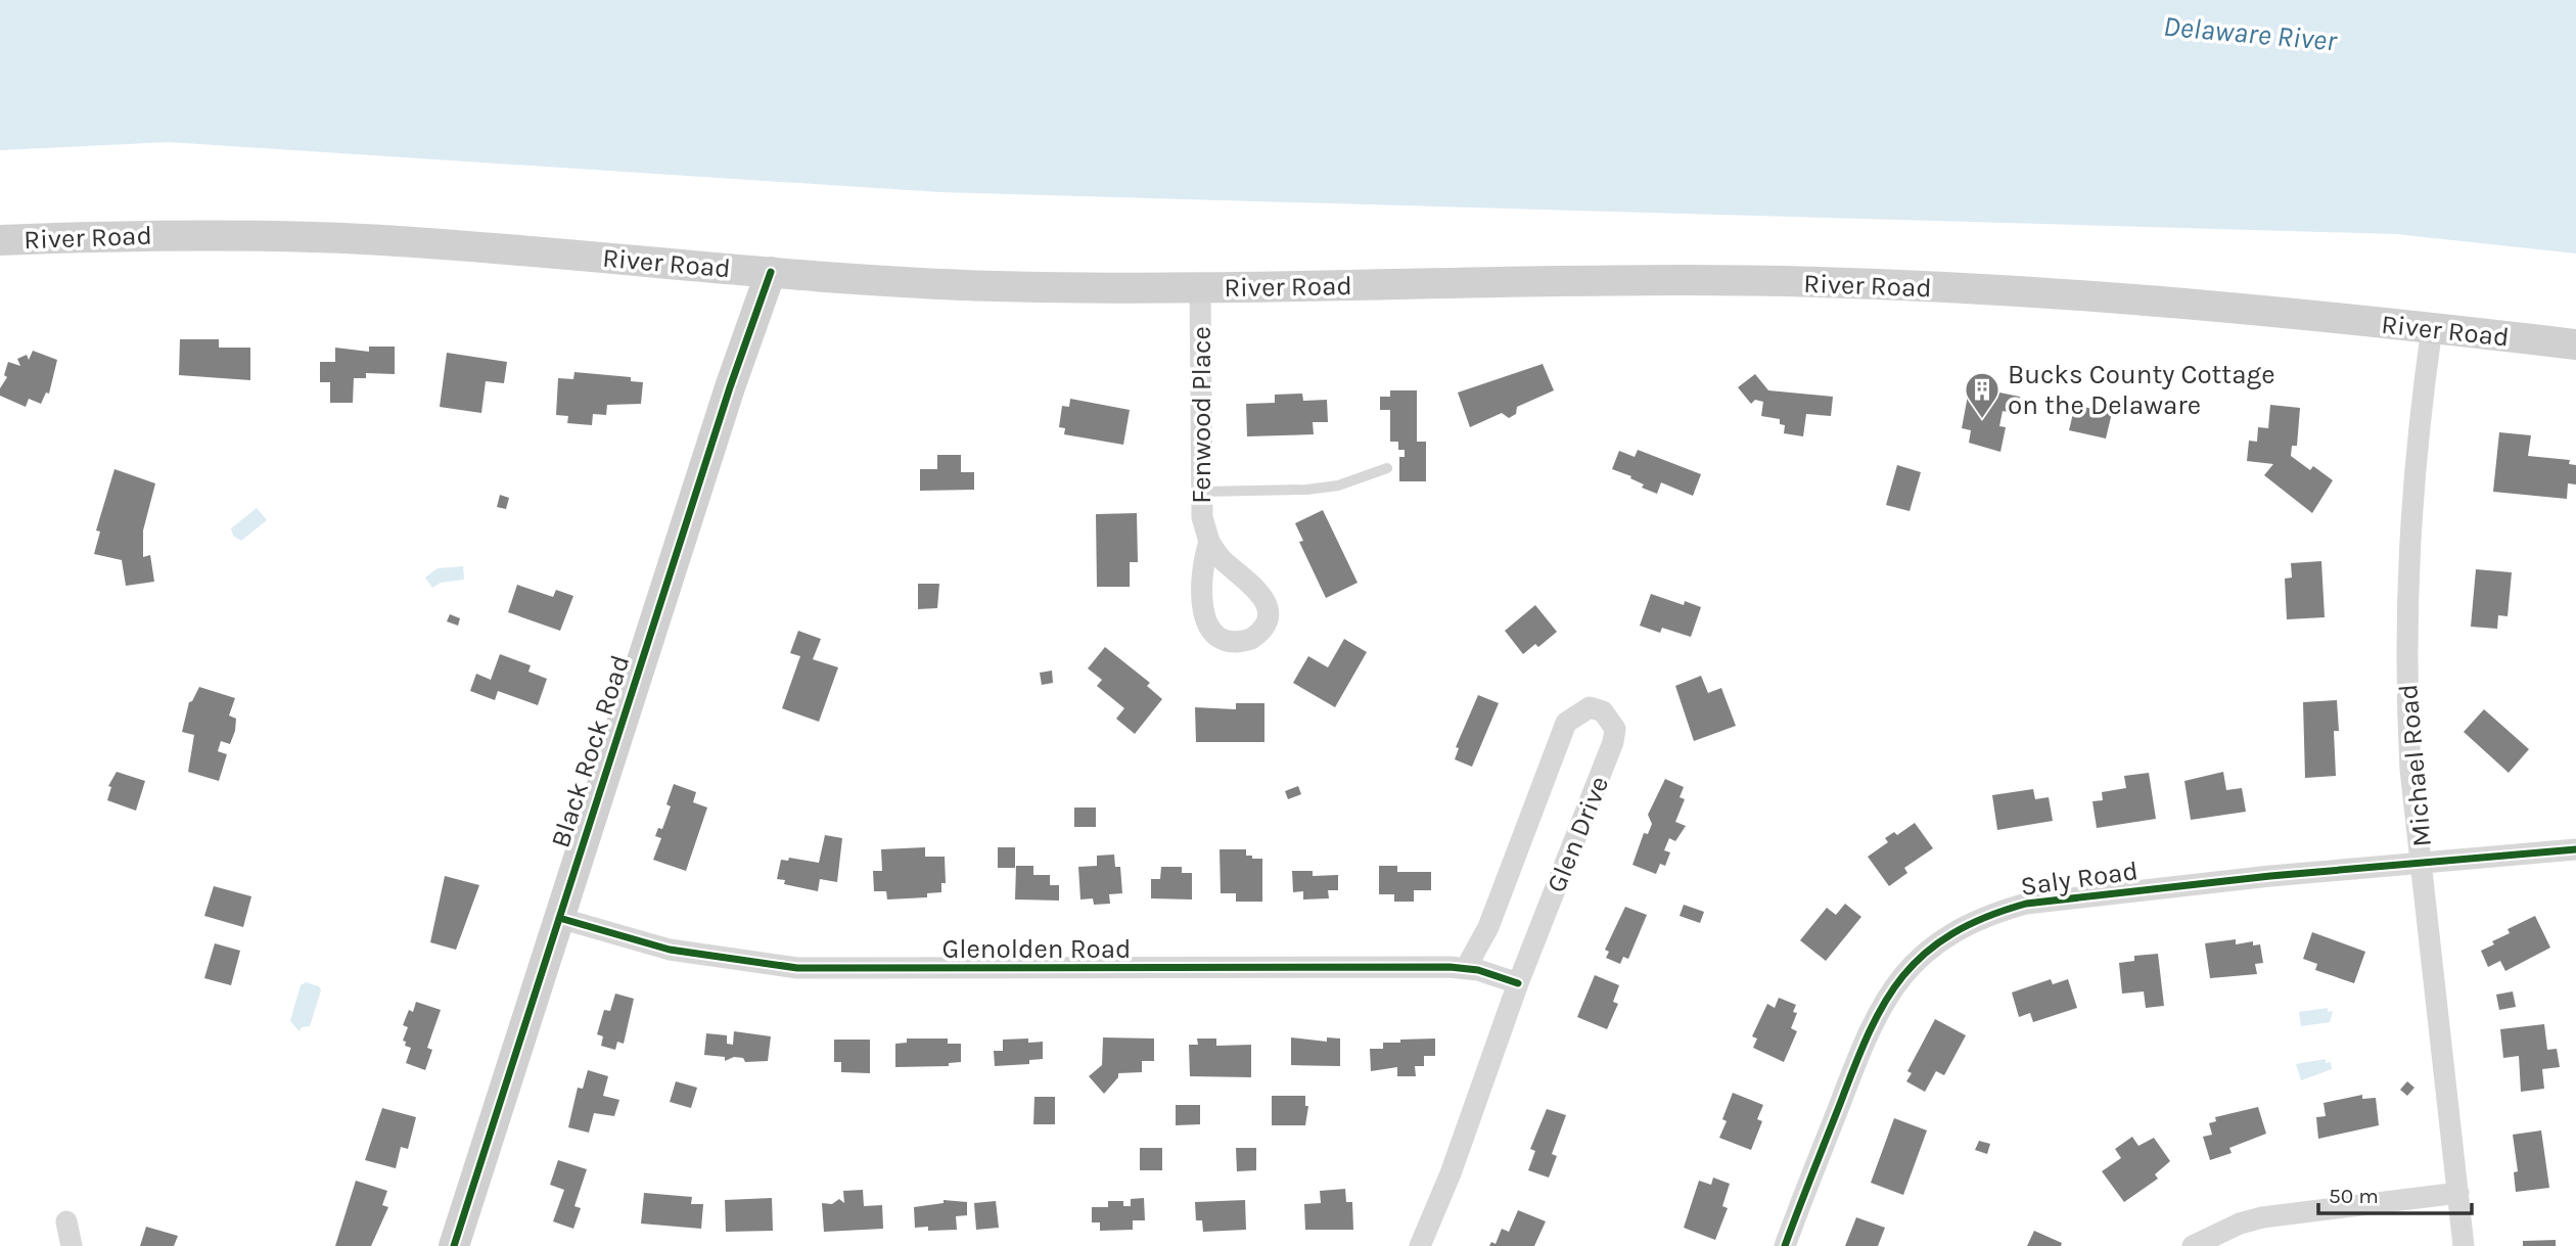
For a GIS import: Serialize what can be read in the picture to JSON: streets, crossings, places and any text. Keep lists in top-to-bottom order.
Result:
{
  "streets": {
    "main road": ["River Road", "Black Rock Road"],
    "street": [
      "Fenwood Place",
      "Michael Road",
      "Glen Drive",
      "Saly Road",
      "Glenolden Road"
    ]
  },
  "crossings": [
    ["River Road", "Fenwood Place"],
    ["River Road", "Black Rock Road"],
    ["River Road", "Michael Road"],
    ["Black Rock Road", "Glenolden Road"],
    ["Michael Road", "Saly Road"],
    ["Glen Drive", "Glenolden Road"]
  ],
  "water": ["Delaware River"],
  "places": {
    "building": ["Bucks County Cottage on the Delaware"]
  },
  "scale_bar": "50 m"
}
